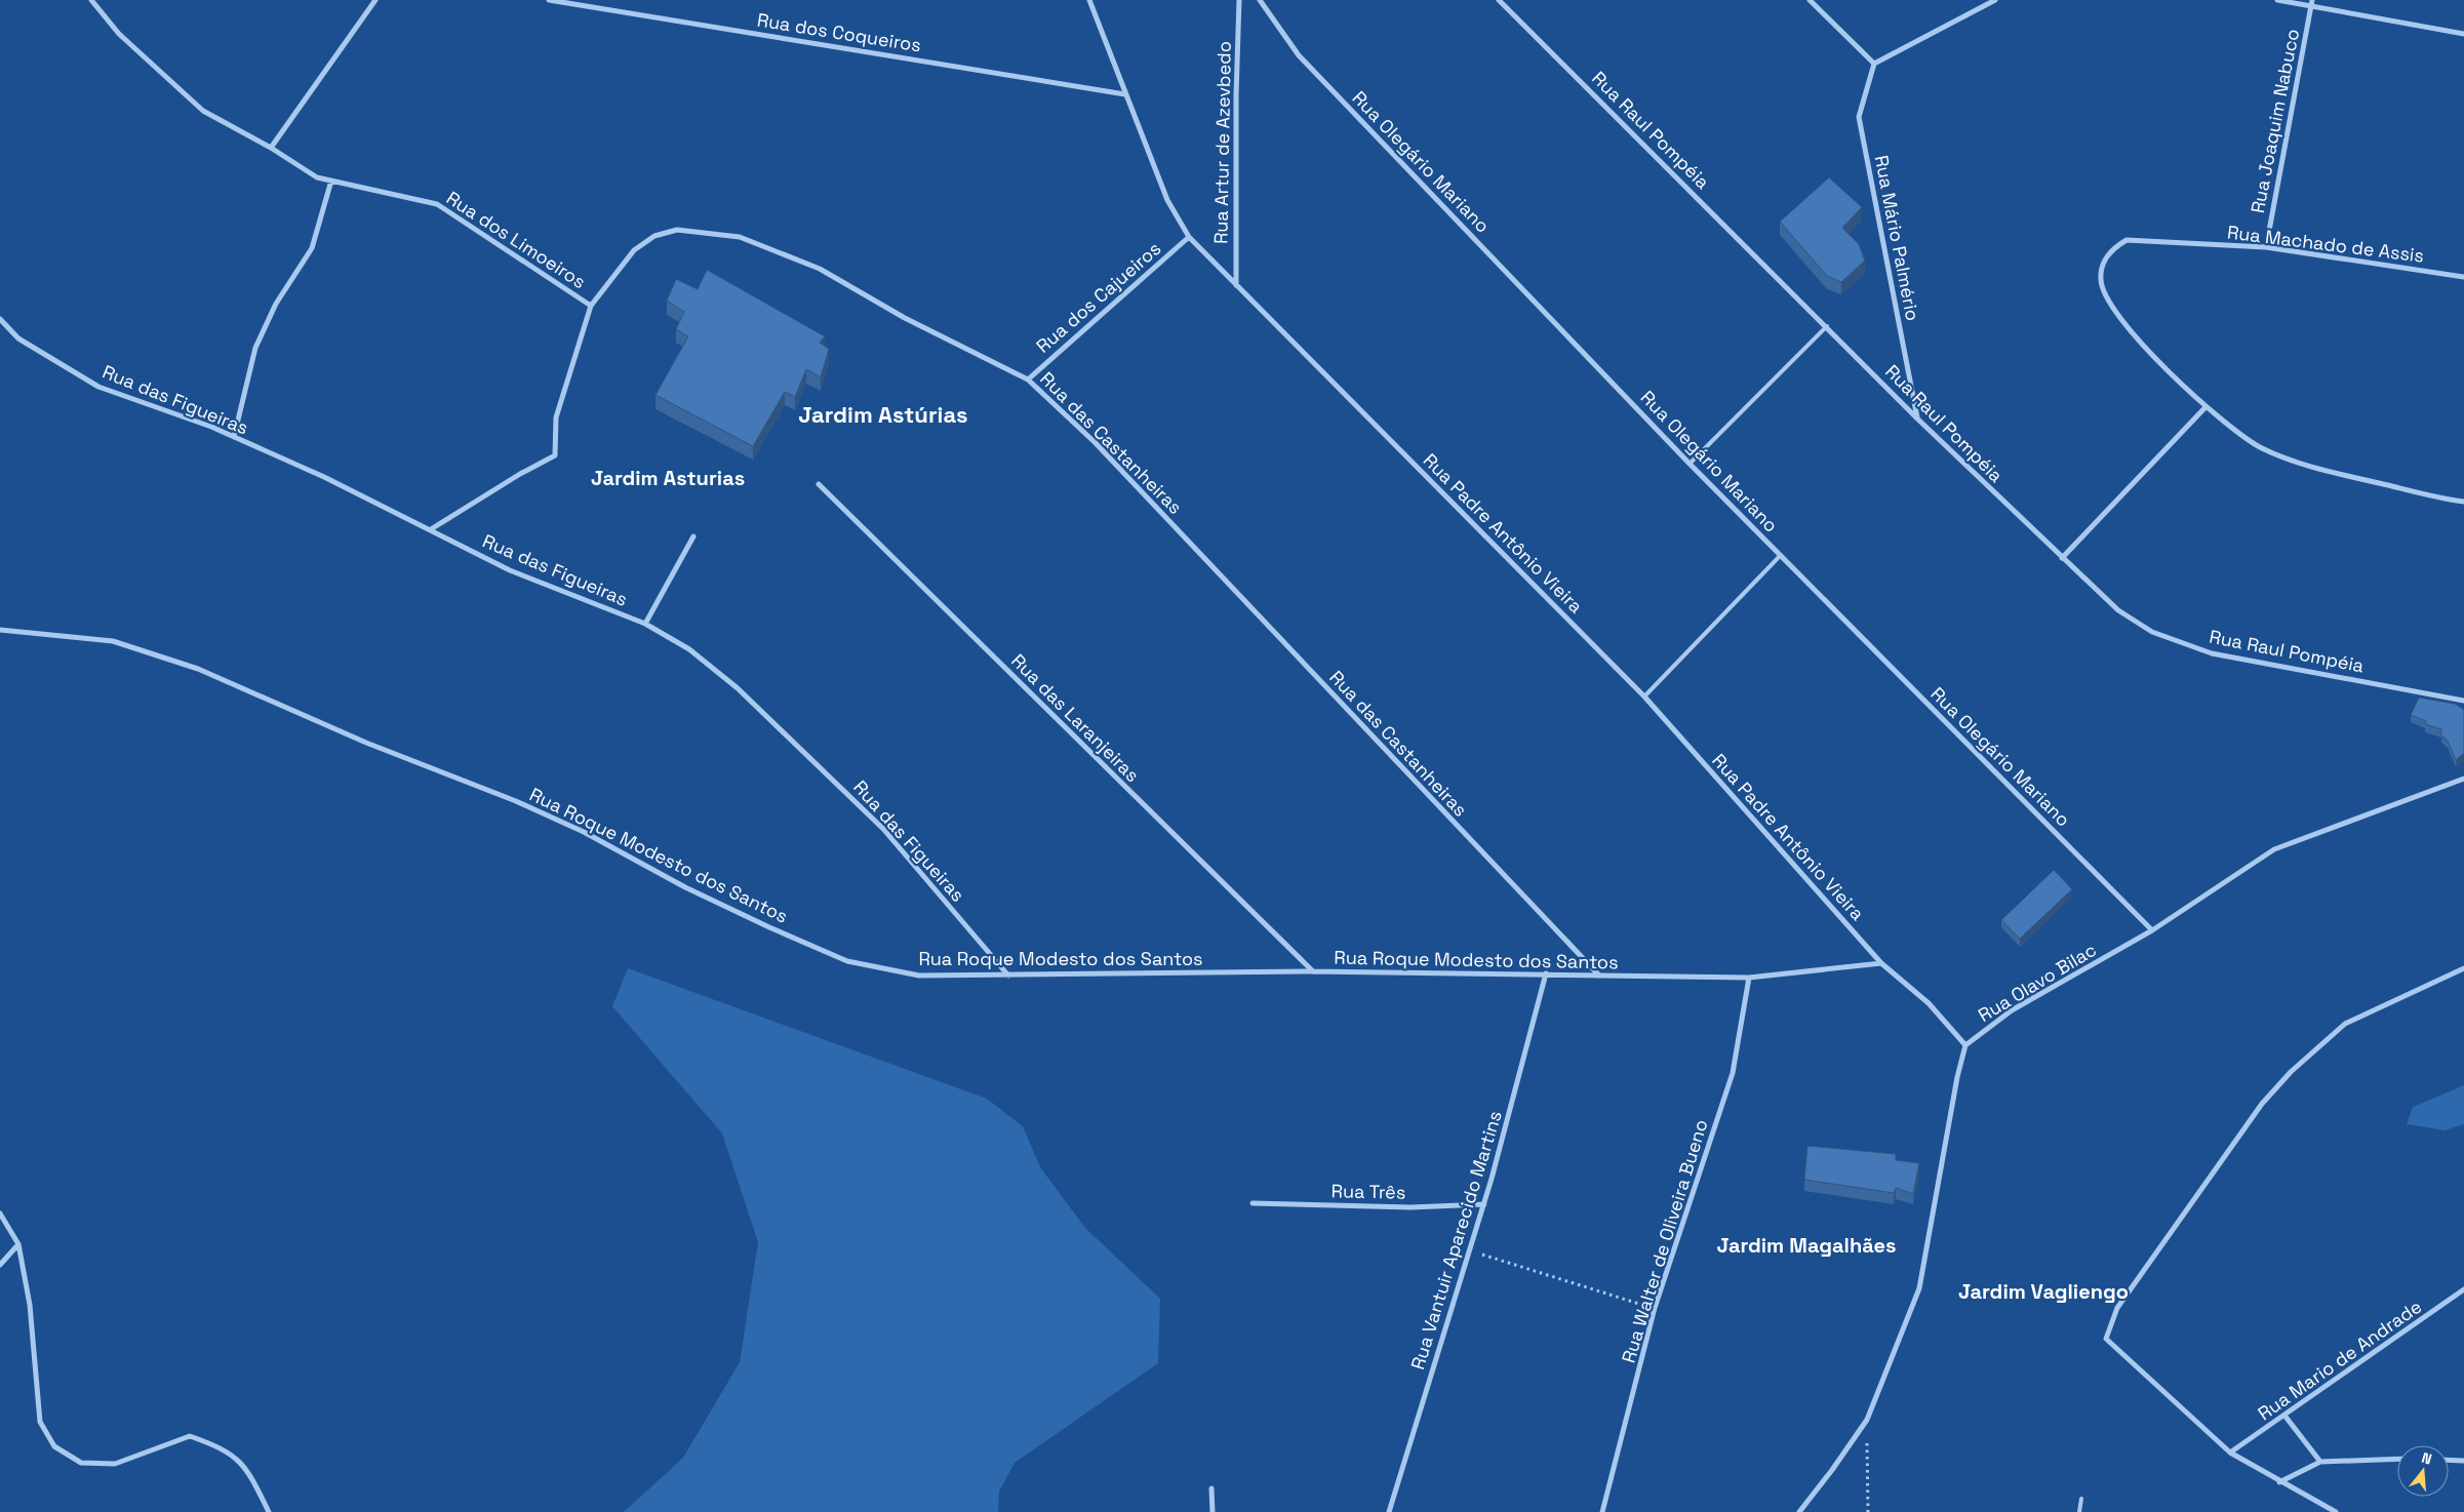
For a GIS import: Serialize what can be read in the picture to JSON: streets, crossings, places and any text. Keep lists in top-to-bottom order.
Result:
{
  "streets": {
    "street": [
      "Rua dos Coqueiros",
      "Rua Joaquim Nabuco",
      "Rua Raul Pompéia",
      "Rua Artur de Azevbedo",
      "Rua Olegário Mariano",
      "Rua Mário Palmério",
      "Rua dos Limoeiros",
      "Rua Machado de Assis",
      "Rua dos Cajueiros",
      "Rua das Figueiras",
      "Rua das Castanheiras",
      "Rua Padre Antônio Vieira",
      "Rua das Laranjeiras",
      "Rua Roque Modesto dos Santos",
      "Rua Olavo Bilac",
      "Rua Três",
      "Rua Vantuir Aparecido Martins",
      "Rua Walter de Oliveira Bueno",
      "Rua Mario de Andrade"
    ]
  },
  "crossings": [
    ["Rua dos Coqueiros", "Rua Padre Antônio Vieira"],
    ["Rua Joaquim Nabuco", "Rua Machado de Assis"],
    ["Rua Raul Pompéia", "Rua Mário Palmério"],
    ["Rua Artur de Azevbedo", "Rua Padre Antônio Vieira"],
    ["Rua Olegário Mariano", "Rua Olavo Bilac"],
    ["Rua dos Limoeiros", "Rua das Castanheiras"],
    ["Rua dos Cajueiros", "Rua das Castanheiras"],
    ["Rua dos Cajueiros", "Rua Padre Antônio Vieira"],
    ["Rua das Figueiras", "Rua das Castanheiras"],
    ["Rua das Figueiras", "Rua Roque Modesto dos Santos"],
    ["Rua das Castanheiras", "Rua Roque Modesto dos Santos"],
    ["Rua Padre Antônio Vieira", "Rua Roque Modesto dos Santos"],
    ["Rua Padre Antônio Vieira", "Rua Olavo Bilac"],
    ["Rua das Laranjeiras", "Rua Roque Modesto dos Santos"],
    ["Rua Roque Modesto dos Santos", "Rua Vantuir Aparecido Martins"],
    ["Rua Roque Modesto dos Santos", "Rua Walter de Oliveira Bueno"],
    ["Rua Três", "Rua Vantuir Aparecido Martins"]
  ],
  "districts": [
    "Jardim Astúrias",
    "Jardim Asturias",
    "Jardim Magalhães",
    "Jardim Vagliengo"
  ],
  "north": "top"
}
